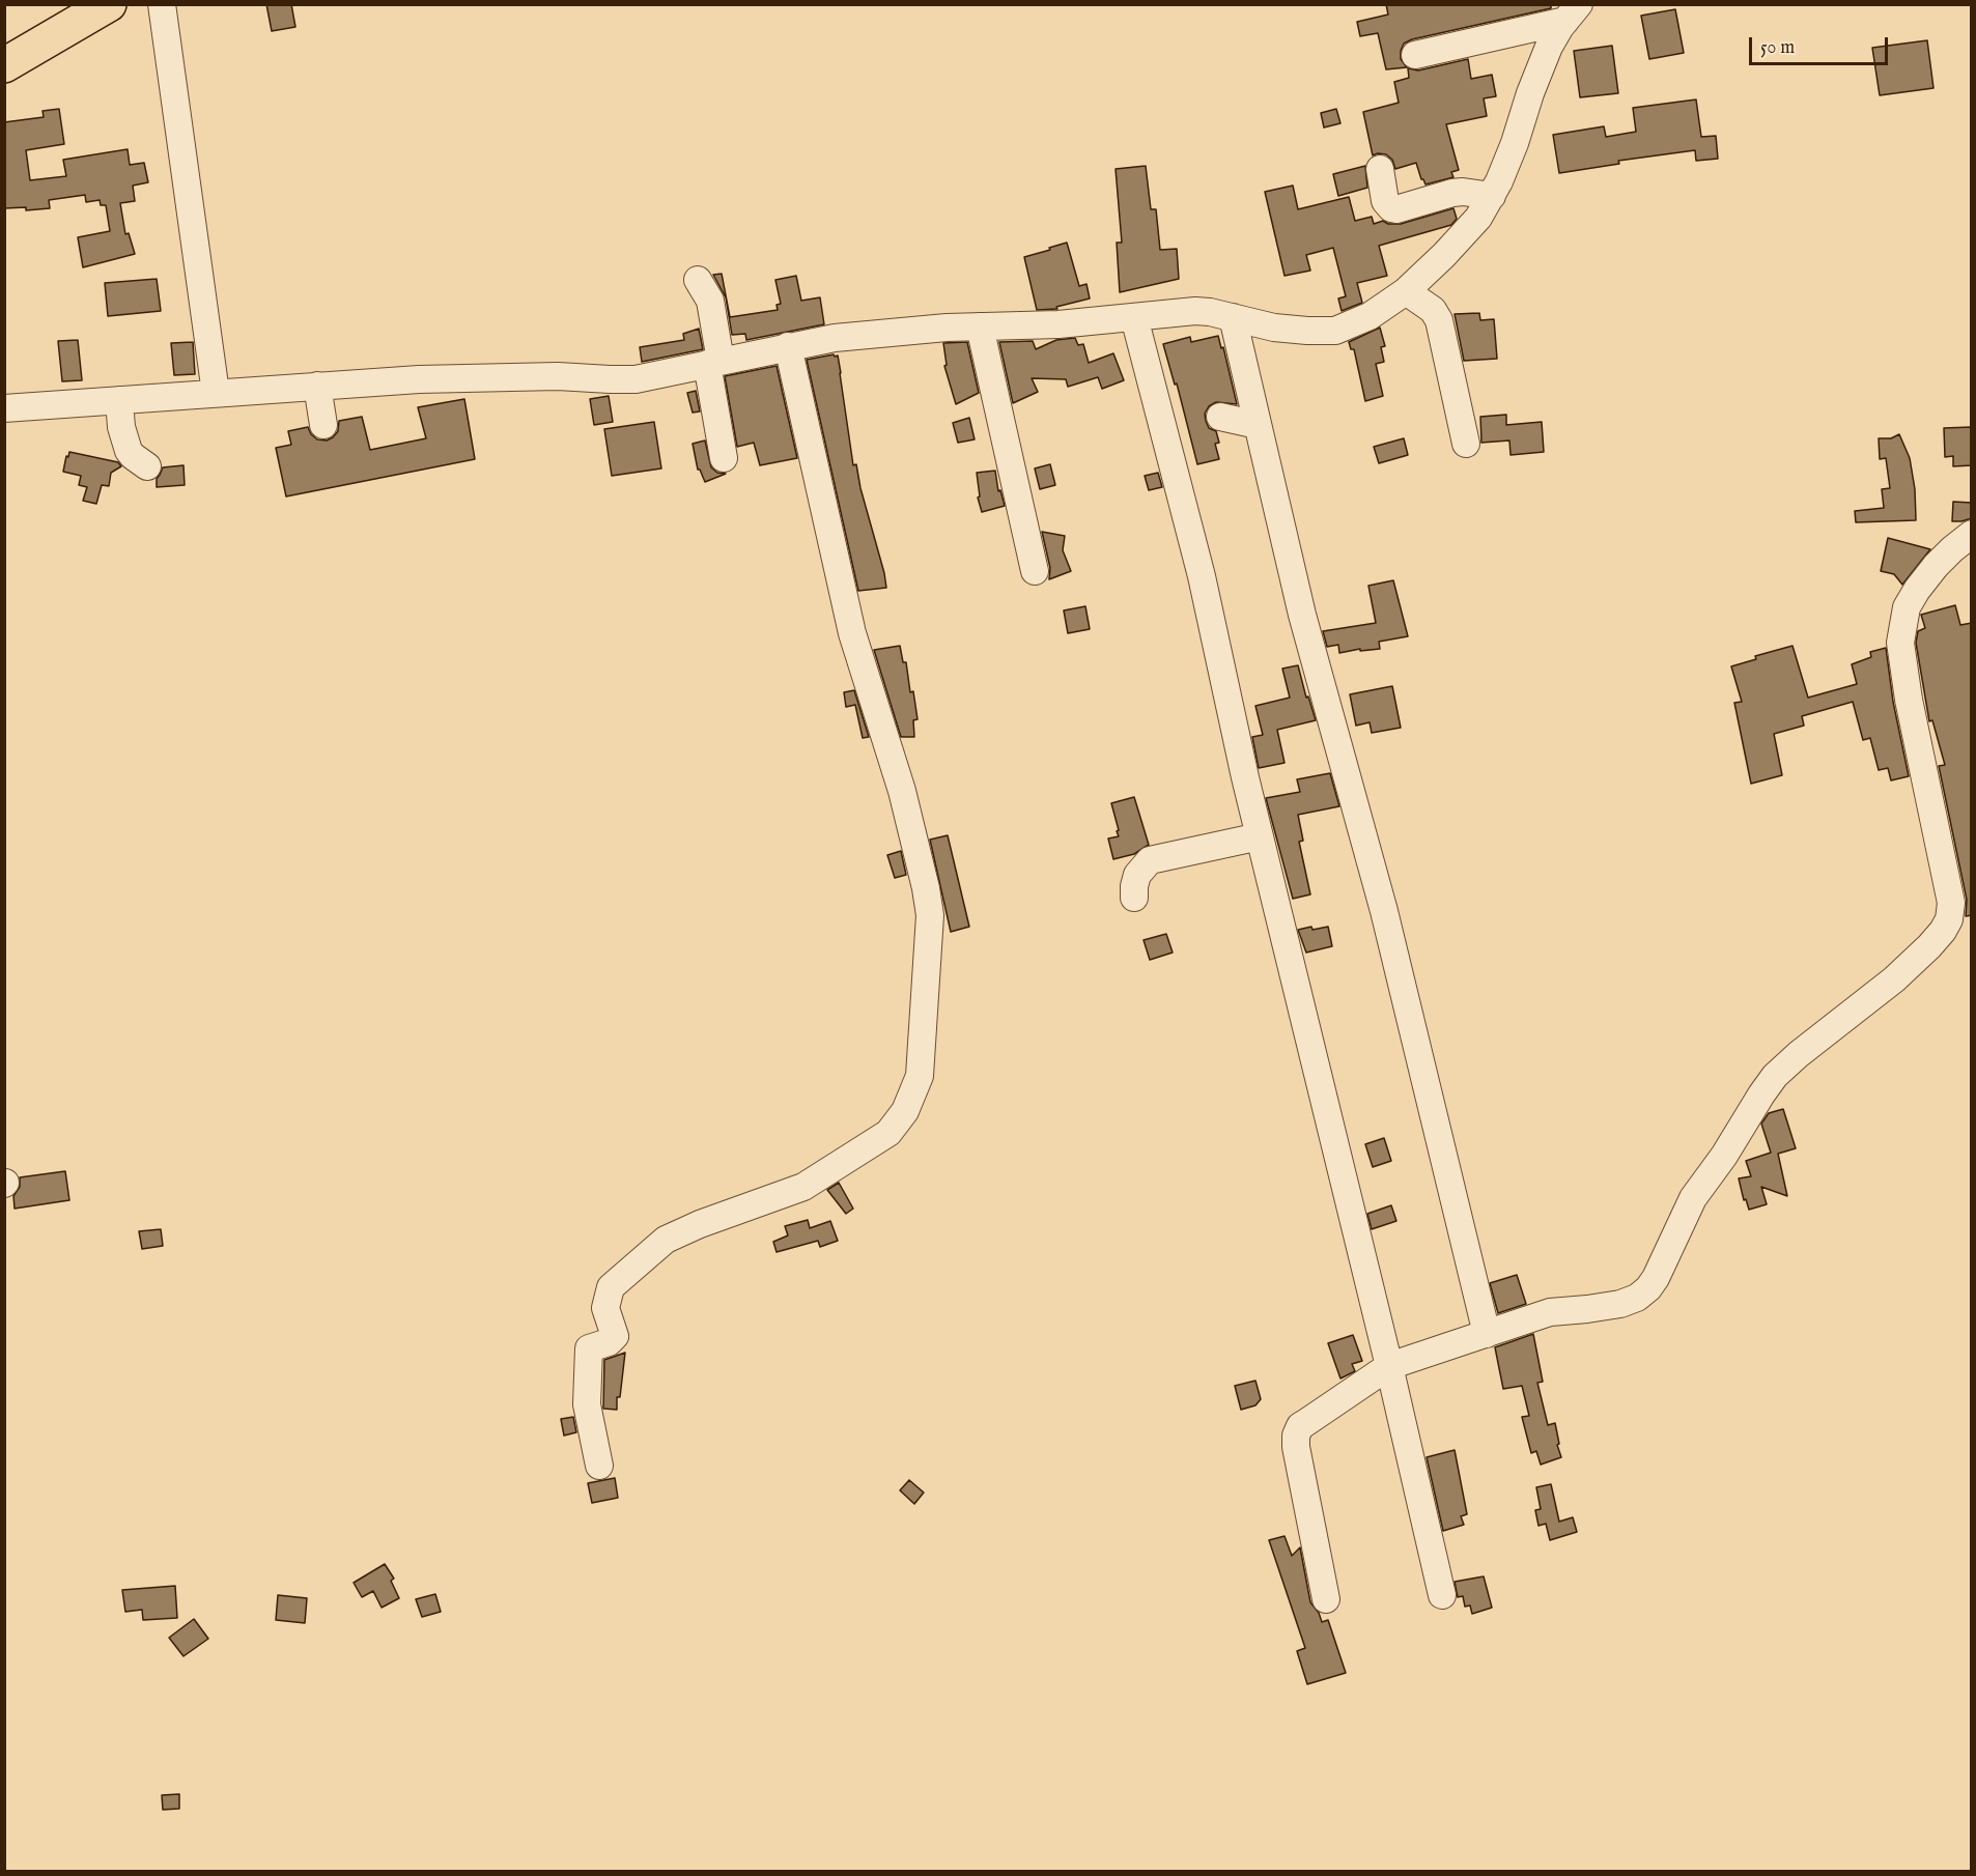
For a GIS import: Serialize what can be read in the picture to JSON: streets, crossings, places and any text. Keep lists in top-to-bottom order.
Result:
{
  "scale_bar": "50 m"
}
